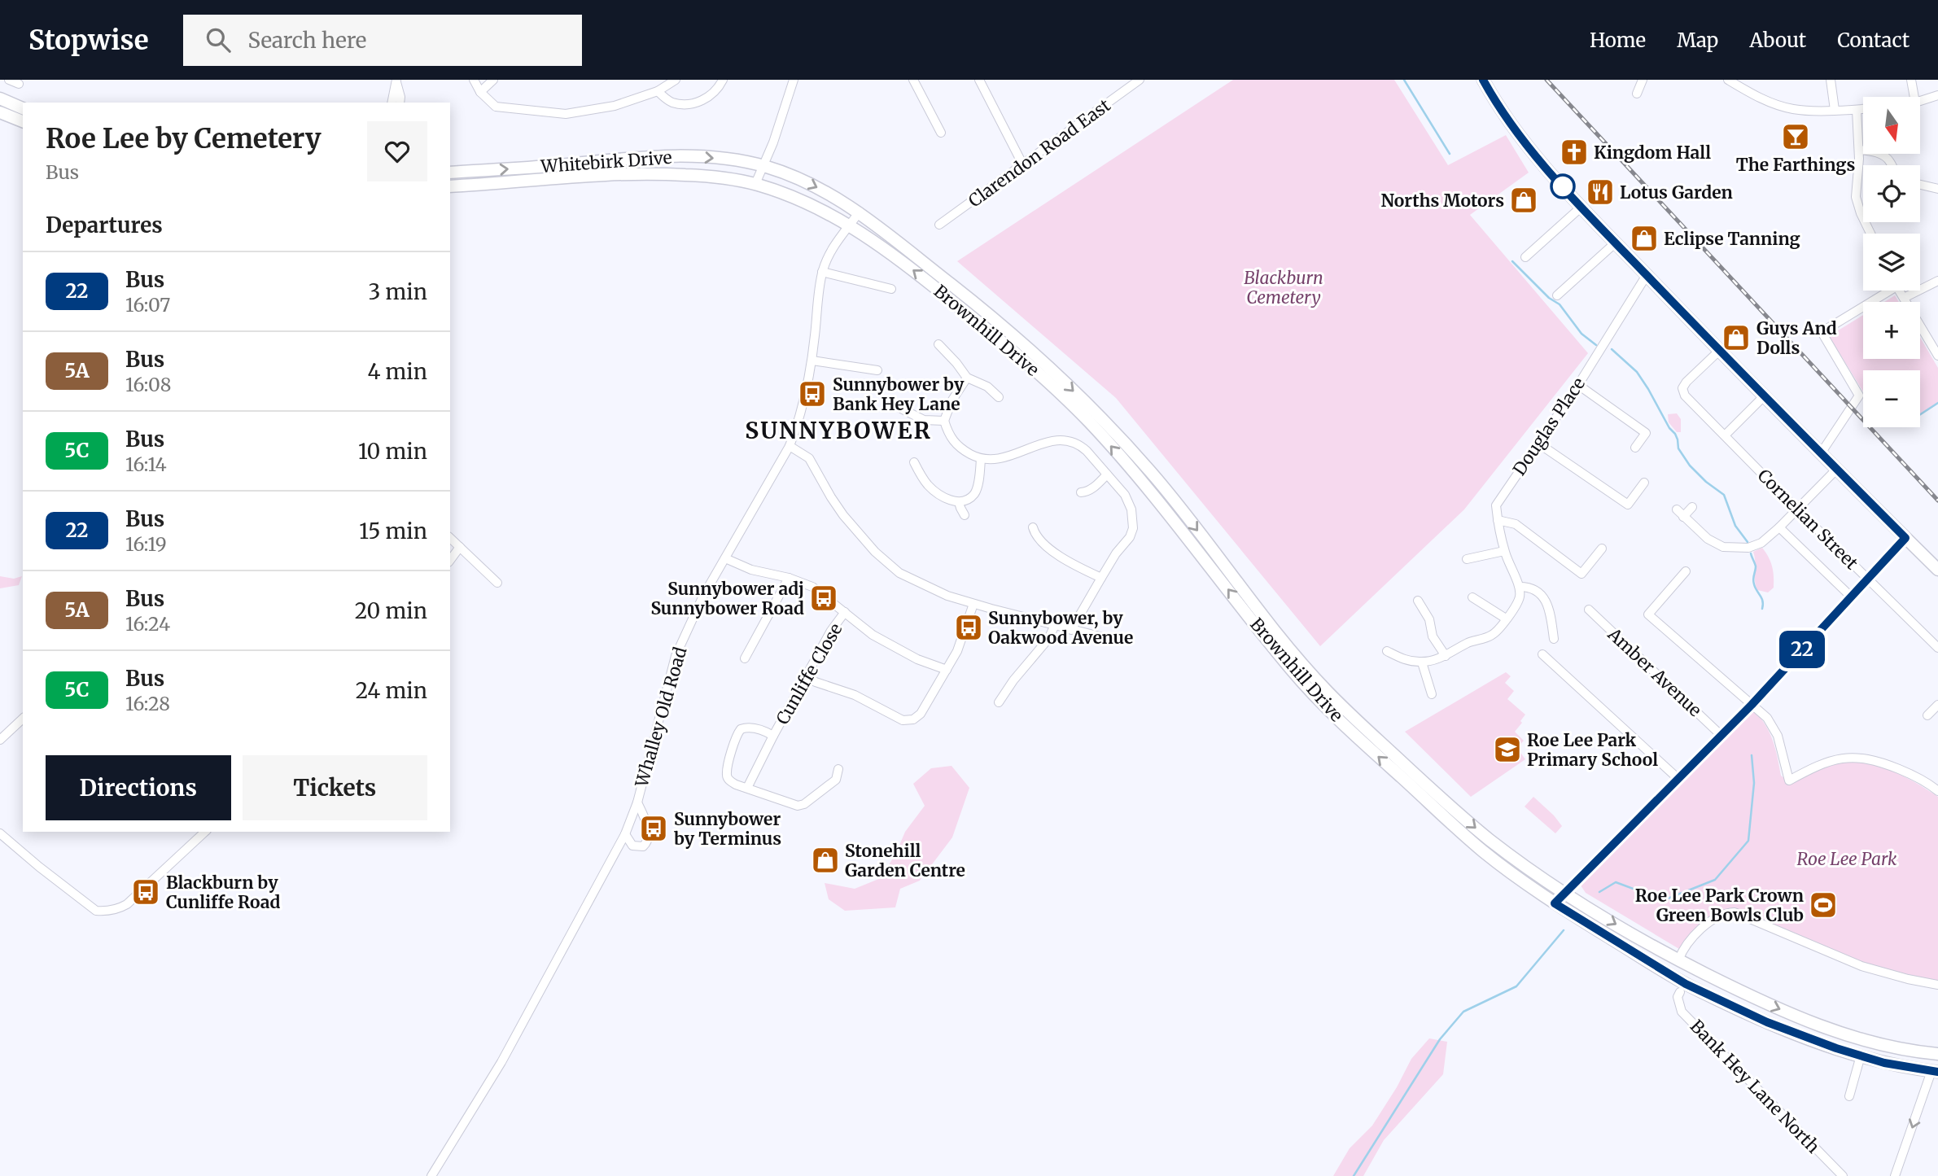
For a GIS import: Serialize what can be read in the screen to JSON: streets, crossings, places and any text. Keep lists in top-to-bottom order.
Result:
{
  "streets": {
    "highway": ["Whitebirk Drive", "Brownhill Drive"],
    "street": [
      "Clarendon Road East",
      "Douglas Place",
      "Cornelian Street",
      "Amber Avenue",
      "Cunliffe Close",
      "Whalley Old Road",
      "Bank Hey Lane North"
    ]
  },
  "crossings": [
    ["Whitebirk Drive", "Brownhill Drive"],
    ["Brownhill Drive", "Whalley Old Road"]
  ],
  "districts": ["SUNNYBOWER"],
  "parks": ["Blackburn Cemetery", "Roe Lee Park"],
  "places": {
    "bar": ["The Farthings"],
    "church": ["Kingdom Hall"],
    "restaurant": ["Lotus Garden"],
    "shop": [
      "Norths Motors",
      "Eclipse Tanning",
      "Guys And Dolls",
      "Stonehill Garden Centre"
    ],
    "bus stop": [
      "Sunnybower by Bank Hey Lane",
      "Sunnybower adj Sunnybower Road",
      "Sunnybower, by Oakwood Avenue",
      "Sunnybower by Terminus",
      "Blackburn by Cunliffe Road"
    ],
    "school or university": ["Roe Lee Park Primary School"],
    "sports": ["Roe Lee Park Crown Green Bowls Club"]
  },
  "lines": ["bus line 22"],
  "north": "bottom",
  "page": {
    "header": "Stopwise",
    "search": "Search here",
    "nav": [
      "Home",
      "Map",
      "About",
      "Contact"
    ],
    "on_map": "22",
    "map_buttons": ["+", "−"],
    "heading": [
      ["Roe Lee by Cemetery", "Bus"],
      "Departures"
    ],
    "list": [
      {
        "mark": "22",
        "name": "Bus",
        "note": "16:07",
        "value": "3 min"
      },
      {
        "mark": "5A",
        "name": "Bus",
        "note": "16:08",
        "value": "4 min"
      },
      {
        "mark": "5C",
        "name": "Bus",
        "note": "16:14",
        "value": "10 min"
      },
      {
        "mark": "22",
        "name": "Bus",
        "note": "16:19",
        "value": "15 min"
      },
      {
        "mark": "5A",
        "name": "Bus",
        "note": "16:24",
        "value": "20 min"
      },
      {
        "mark": "5C",
        "name": "Bus",
        "note": "16:28",
        "value": "24 min"
      }
    ],
    "buttons": ["Directions", "Tickets"]
  }
}
